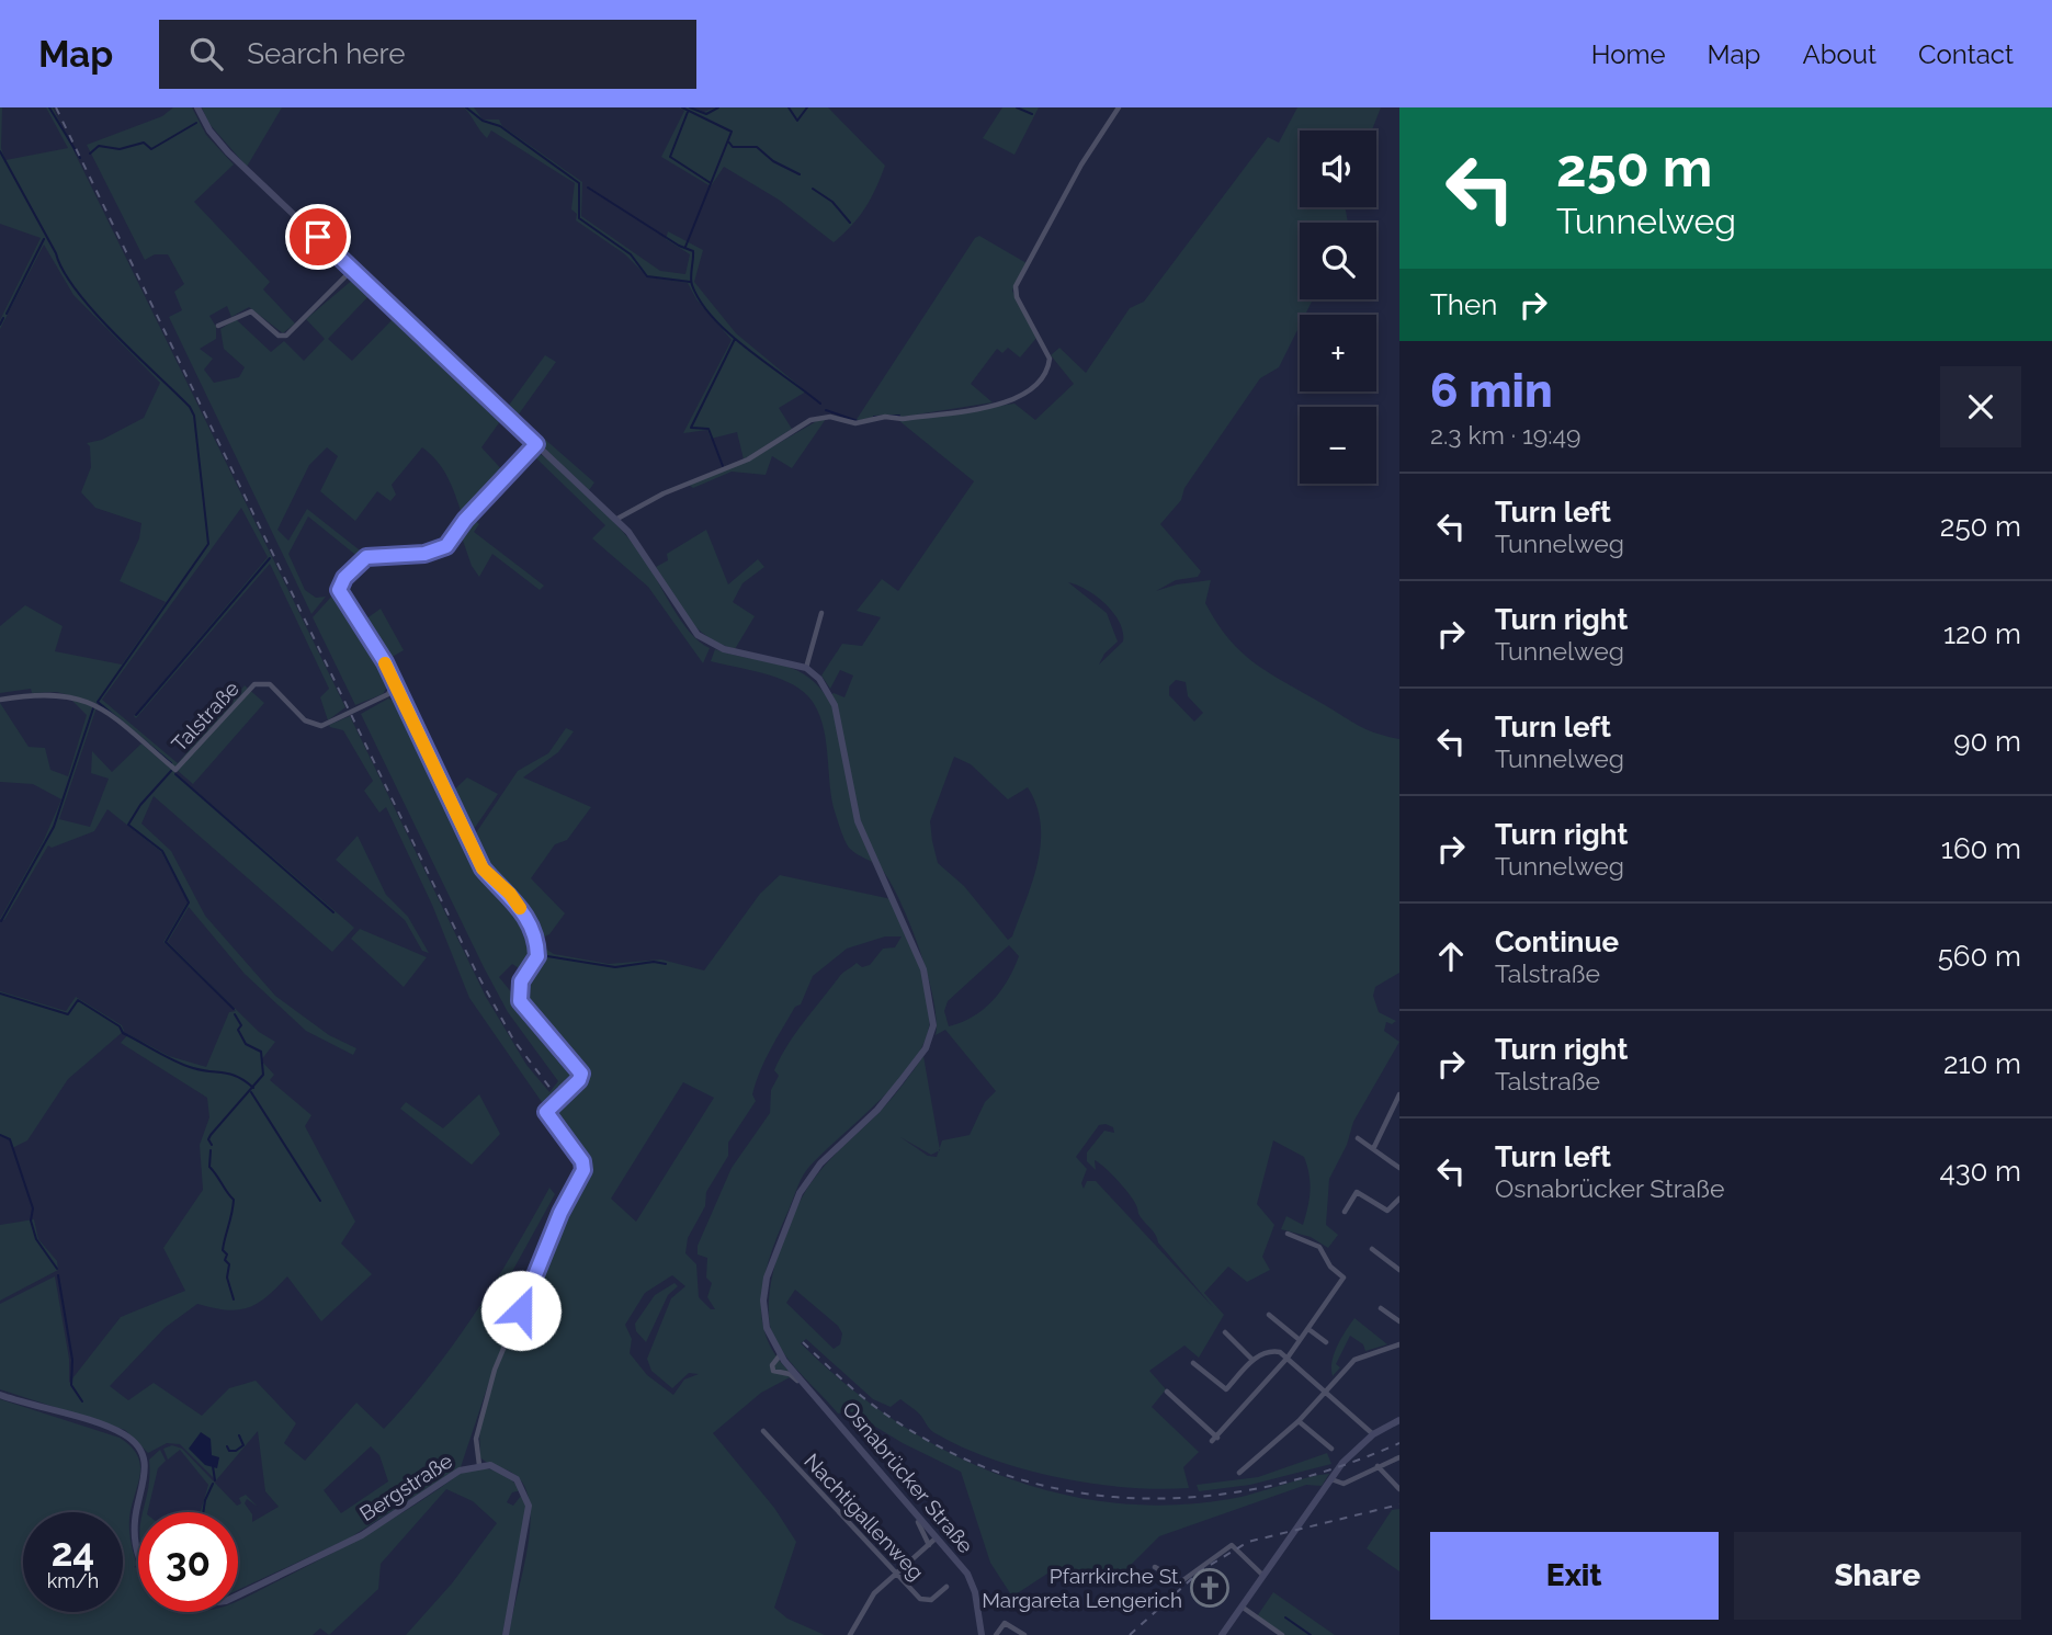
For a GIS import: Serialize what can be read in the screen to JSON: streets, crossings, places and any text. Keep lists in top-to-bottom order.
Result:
{
  "streets": {
    "main road": ["Osnabrücker Straße", "Bergstraße"],
    "street": ["Talstraße", "Nachtigallenweg"]
  },
  "places": {
    "church": ["Pfarrkirche St. Margareta Lengerich"]
  },
  "page": {
    "header": "Map",
    "search": "Search here",
    "nav": [
      "Home",
      "Map",
      "About",
      "Contact"
    ],
    "turn": ["250 m", "Tunnelweg"],
    "map_buttons": ["+", "−"],
    "then": "Then",
    "heading": ["6 min", "2.3 km · 19:49"],
    "list": [
      {
        "name": "Turn left",
        "note": "Tunnelweg",
        "value": "250 m"
      },
      {
        "name": "Turn right",
        "note": "Tunnelweg",
        "value": "120 m"
      },
      {
        "name": "Turn left",
        "note": "Tunnelweg",
        "value": "90 m"
      },
      {
        "name": "Turn right",
        "note": "Tunnelweg",
        "value": "160 m"
      },
      {
        "name": "Continue",
        "note": "Talstraße",
        "value": "560 m"
      },
      {
        "name": "Turn right",
        "note": "Talstraße",
        "value": "210 m"
      },
      {
        "name": "Turn left",
        "note": "Osnabrücker Straße",
        "value": "430 m"
      }
    ],
    "speed": "24 km/h",
    "limit": "30",
    "buttons": ["Exit", "Share"]
  }
}
